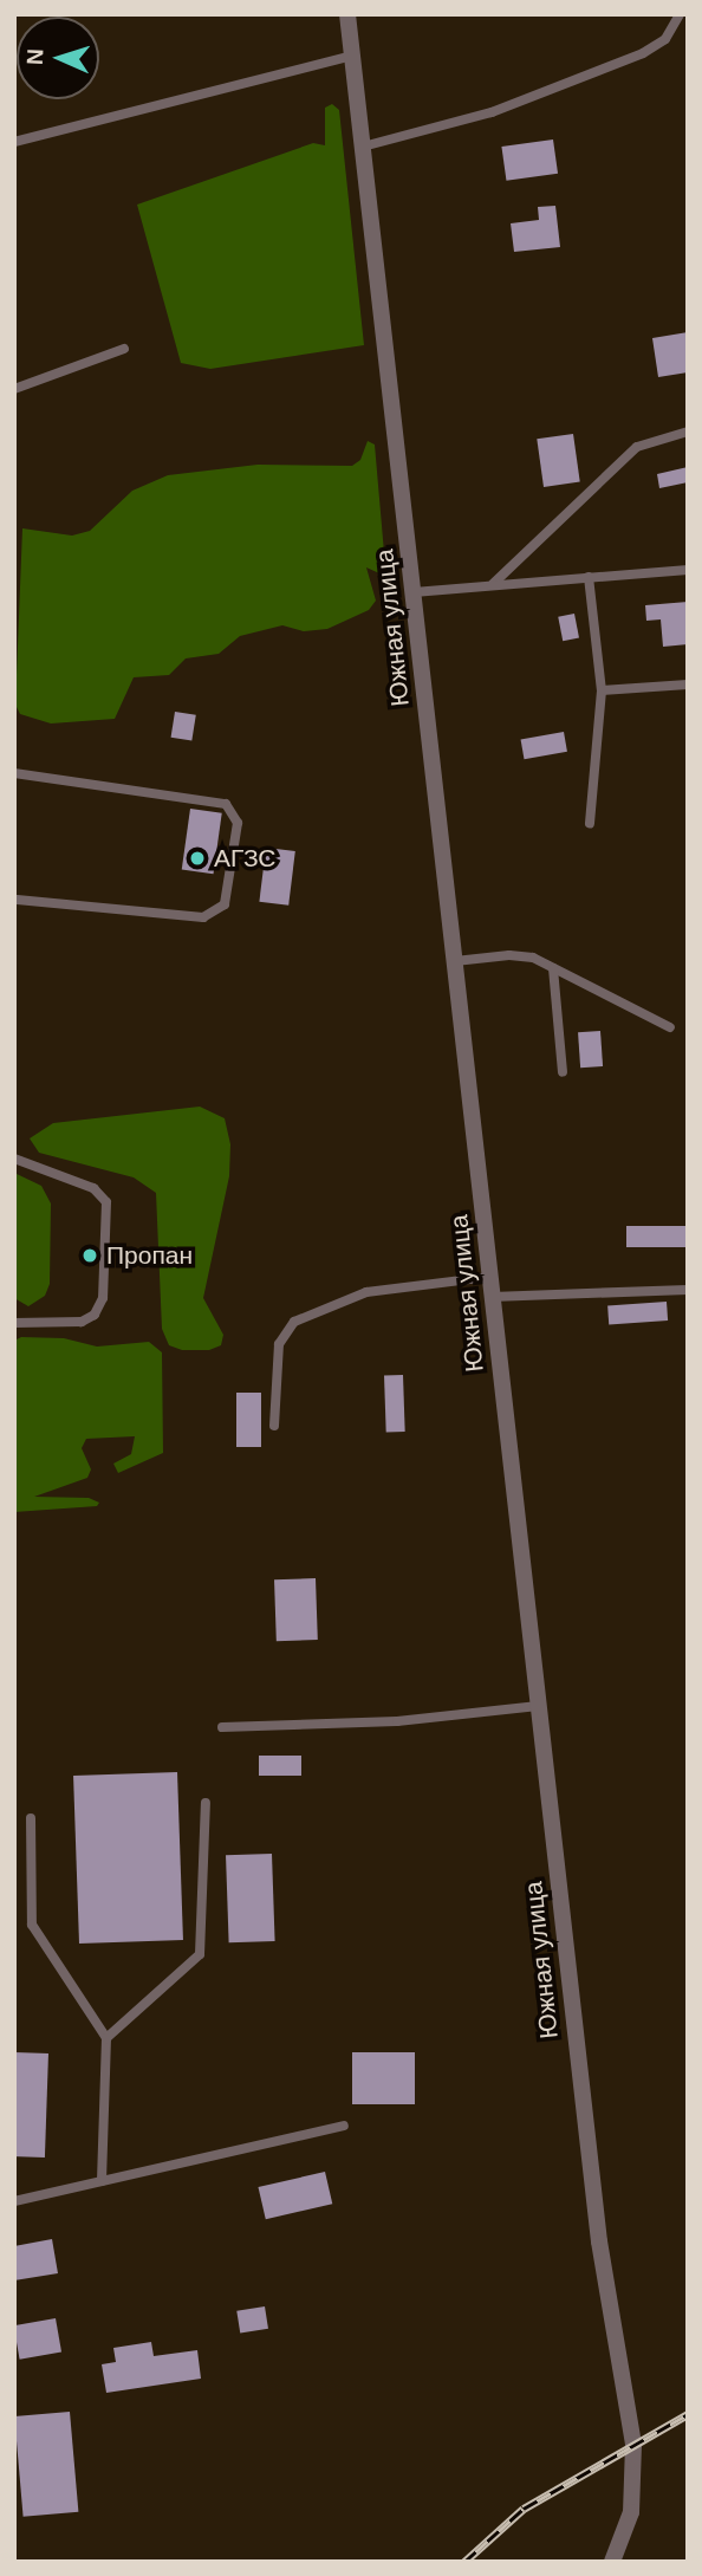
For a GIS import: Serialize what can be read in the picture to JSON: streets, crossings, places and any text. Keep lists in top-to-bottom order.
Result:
{
  "streets": {
    "street": ["Южная улица"]
  },
  "places": ["АГЗС", "Пропан"],
  "north": "left"
}
